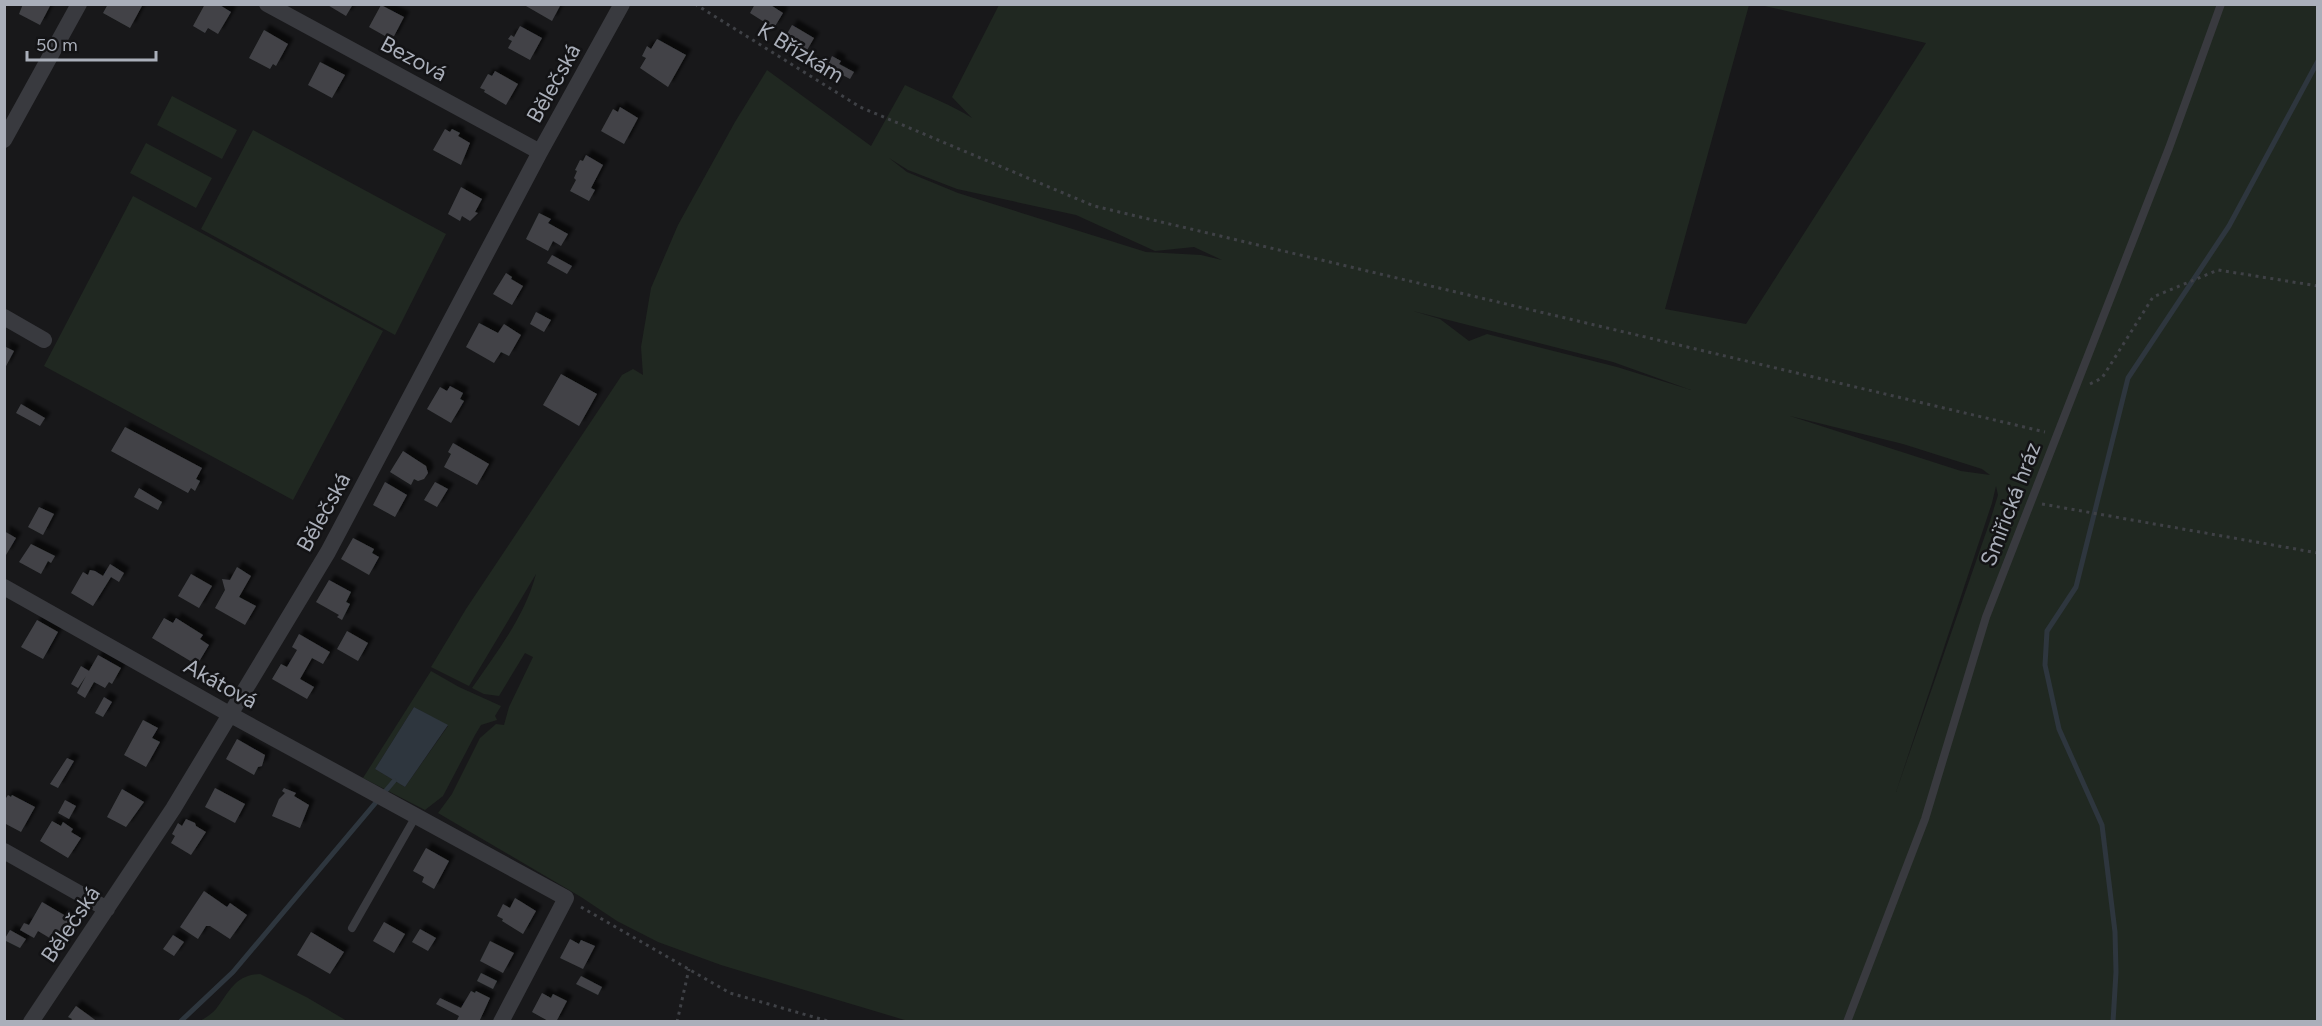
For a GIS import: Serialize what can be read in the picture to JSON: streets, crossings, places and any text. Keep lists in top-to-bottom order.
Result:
{
  "streets": {
    "street": ["Bezová", "Bělečská", "Akátová"],
    "lane": ["Smiřická hráz"],
    "path": ["K Břízkám"]
  },
  "crossings": [
    ["K Břízkám", "Smiřická hráz"],
    ["Bezová", "Bělečská"],
    ["Bělečská", "Akátová"]
  ],
  "scale_bar": "50 m"
}
